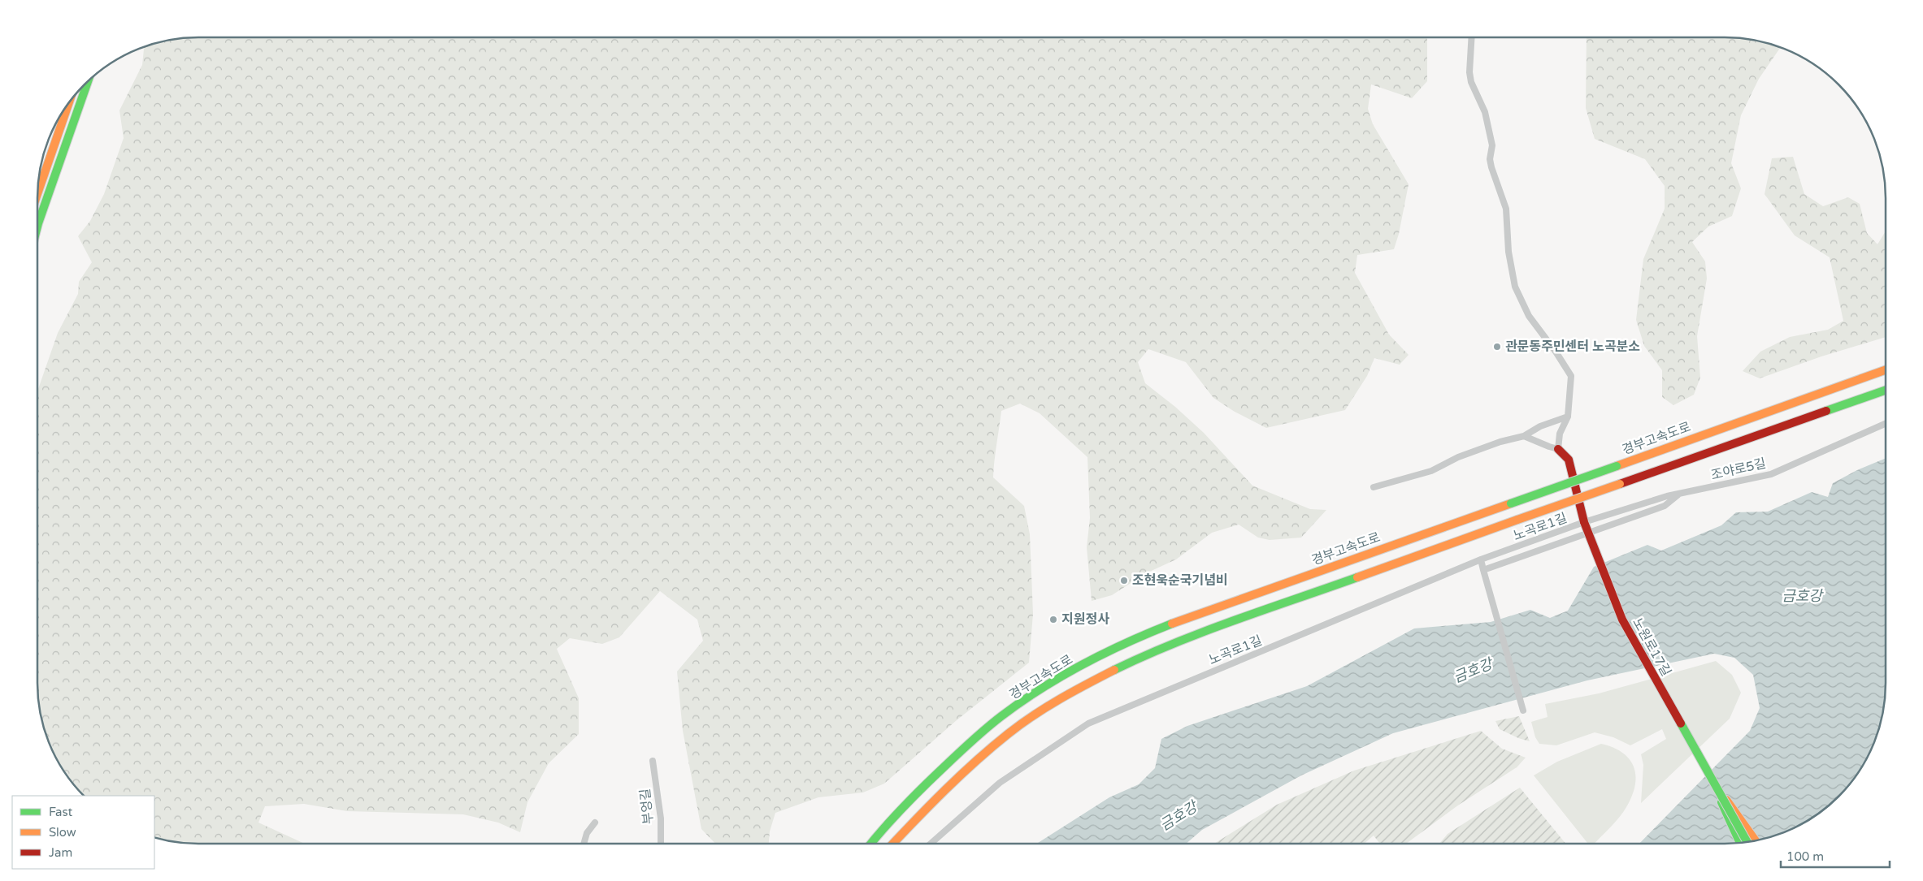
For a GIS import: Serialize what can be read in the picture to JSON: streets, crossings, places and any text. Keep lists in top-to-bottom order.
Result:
{
  "streets": {
    "main road": ["경부고속도로", "노원로17길"],
    "street": ["조야로5길", "노곡로1길", "부엉길"]
  },
  "crossings": [
    ["조야로5길", "노곡로1길"],
    ["조야로5길", "노원로17길"],
    ["노곡로1길", "노원로17길"]
  ],
  "water": ["금호강"],
  "places": ["관문동주민센터 노곡분소", "조현욱순국기념비", "지원정사"],
  "legend": ["Fast", "Slow", "Jam"],
  "scale_bar": "100 m"
}
